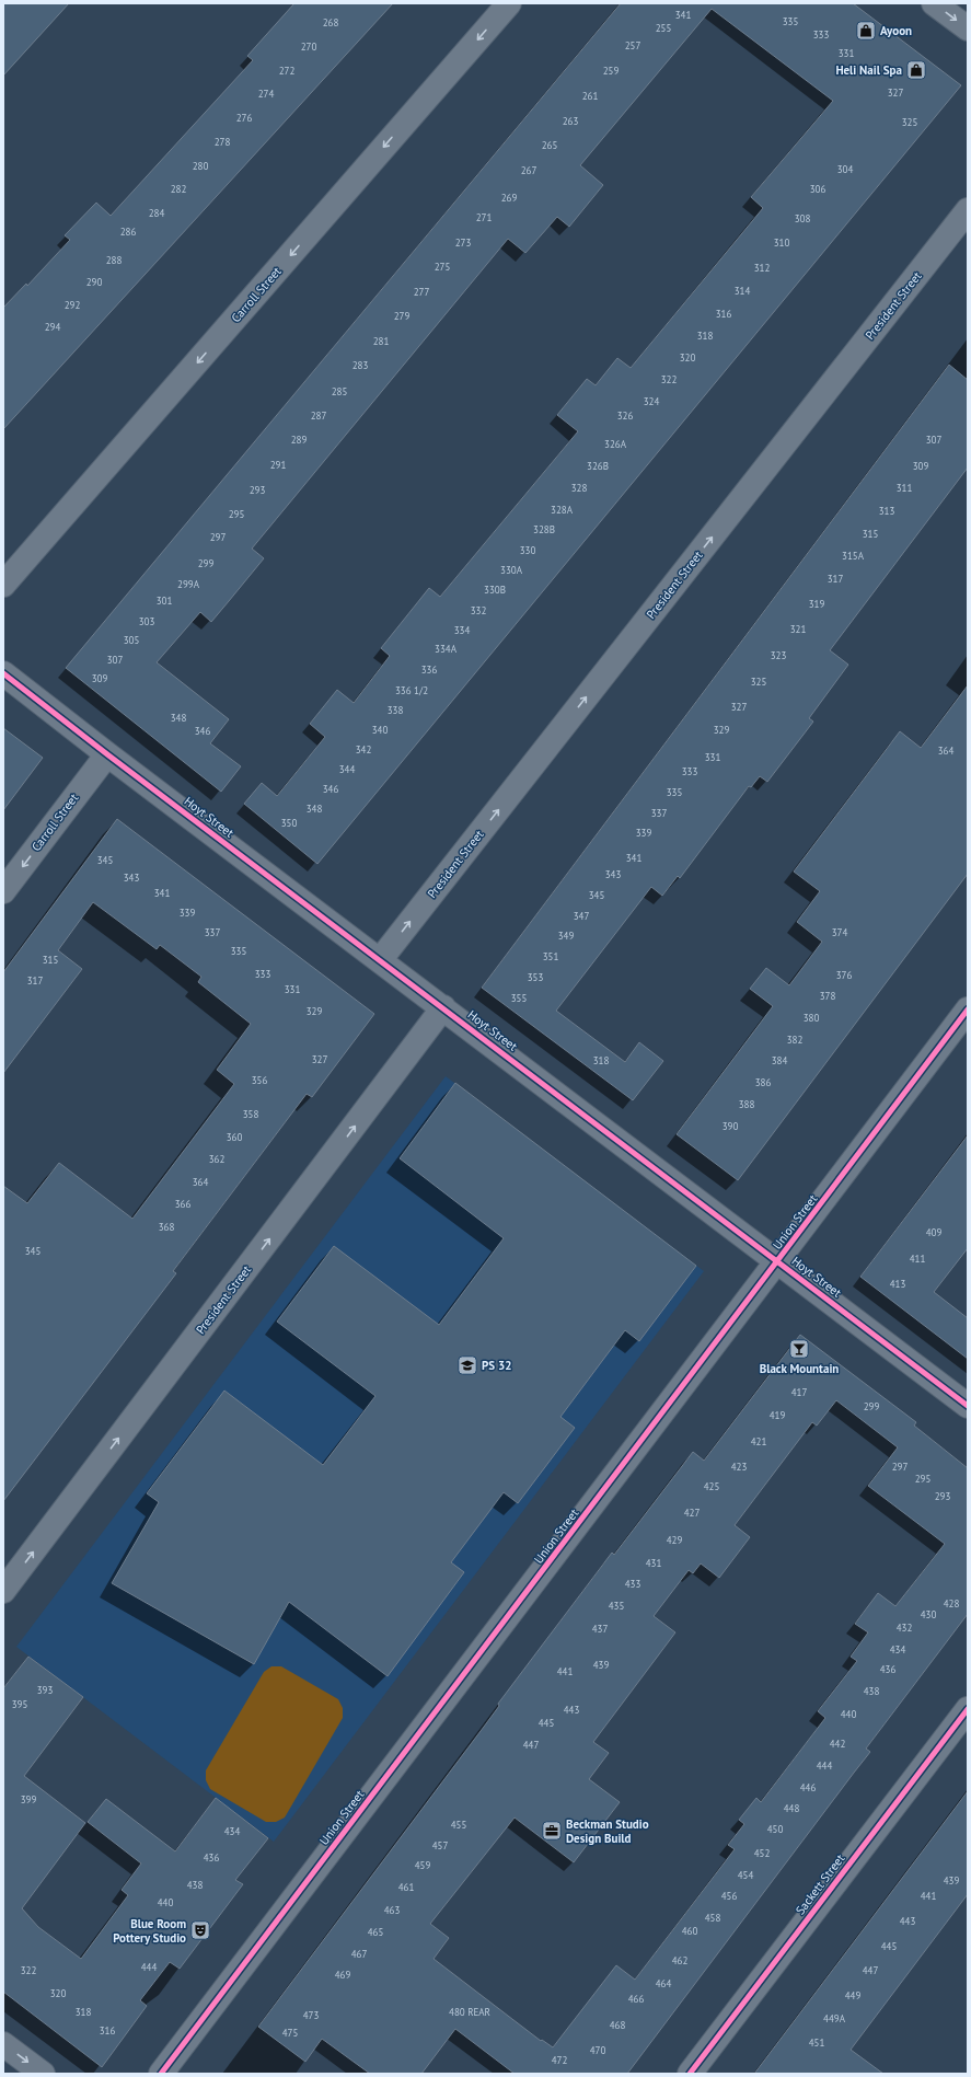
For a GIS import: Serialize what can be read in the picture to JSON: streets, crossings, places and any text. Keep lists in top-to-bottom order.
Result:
{
  "streets": {
    "street": [
      "Carroll Street",
      "President Street",
      "Hoyt Street",
      "Union Street",
      "Sackett Street"
    ]
  },
  "crossings": [
    ["Carroll Street", "Hoyt Street"],
    ["President Street", "Hoyt Street"],
    ["Hoyt Street", "Union Street"]
  ],
  "one_way": ["Carroll Street", "President Street"],
  "places": {
    "shop": ["Ayoon", "Heli Nail Spa"],
    "bar": ["Black Mountain"],
    "school or university": ["PS 32"],
    "office": ["Beckman Studio Design Build"],
    "theatre": ["Blue Room Pottery Studio"]
  },
  "house_numbers": [
    "341",
    "335",
    "268",
    "255",
    "333",
    "257",
    "270",
    "331",
    "272",
    "259",
    "327",
    "274",
    "261",
    "276",
    "263",
    "325",
    "278",
    "265",
    "280",
    "304",
    "267",
    "282",
    "306",
    "269",
    "284",
    "271",
    "308",
    "286",
    "273",
    "310",
    "288",
    "275",
    "312",
    "290",
    "314",
    "277",
    "292",
    "316",
    "279",
    "294",
    "318",
    "281",
    "320",
    "283",
    "322",
    "285",
    "324",
    "287",
    "326",
    "289",
    "307",
    "326A",
    "291",
    "326B",
    "309",
    "328",
    "311",
    "293",
    "328A",
    "313",
    "295",
    "328B",
    "315",
    "297",
    "330",
    "315A",
    "299",
    "330A",
    "317",
    "299A",
    "330B",
    "301",
    "319",
    "332",
    "303",
    "321",
    "334",
    "305",
    "334A",
    "323",
    "307",
    "336",
    "309",
    "325",
    "336 1/2",
    "327",
    "338",
    "348",
    "340",
    "329",
    "346",
    "342",
    "364",
    "331",
    "344",
    "333",
    "346",
    "335",
    "348",
    "337",
    "350",
    "339",
    "341",
    "345",
    "343",
    "343",
    "341",
    "345",
    "339",
    "347",
    "337",
    "374",
    "349",
    "335",
    "351",
    "315",
    "333",
    "376",
    "353",
    "317",
    "331",
    "378",
    "355",
    "329",
    "380",
    "382",
    "327",
    "318",
    "384",
    "356",
    "386",
    "388",
    "358",
    "390",
    "360",
    "362",
    "364",
    "366",
    "368",
    "409",
    "345",
    "411",
    "413",
    "417",
    "299",
    "419",
    "421",
    "423",
    "297",
    "295",
    "425",
    "293",
    "427",
    "429",
    "431",
    "433",
    "428",
    "435",
    "430",
    "432",
    "437",
    "434",
    "439",
    "436",
    "441",
    "393",
    "438",
    "395",
    "443",
    "440",
    "445",
    "442",
    "447",
    "444",
    "446",
    "399",
    "448",
    "455",
    "450",
    "434",
    "457",
    "452",
    "436",
    "459",
    "454",
    "439",
    "438",
    "461",
    "456",
    "441",
    "440",
    "463",
    "458",
    "443",
    "460",
    "465",
    "445",
    "467",
    "462",
    "444",
    "322",
    "447",
    "469",
    "464",
    "320",
    "449",
    "466",
    "318",
    "480 REAR",
    "473",
    "449A",
    "468",
    "316",
    "475",
    "451",
    "470",
    "472"
  ]
}
